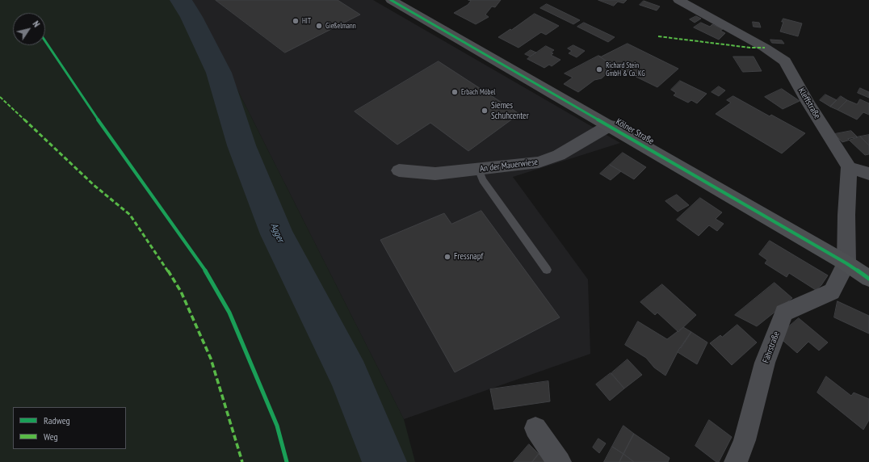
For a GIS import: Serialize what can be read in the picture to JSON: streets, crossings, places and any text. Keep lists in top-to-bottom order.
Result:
{
  "streets": {
    "main road": ["Kölner Straße"],
    "street": ["Kleffstraße", "An der Mauerwiese", "Fährstraße"]
  },
  "crossings": [
    ["Kölner Straße", "An der Mauerwiese"],
    ["Kölner Straße", "Fährstraße"]
  ],
  "water": ["Agger"],
  "places": [
    "HIT",
    "Gießelmann",
    "Richard Stein GmbH & Co. KG",
    "Erbach Möbel",
    "Siemes Schuhcenter",
    "Fressnapf"
  ],
  "legend": ["Radweg", "Weg"],
  "north": "top right"
}
